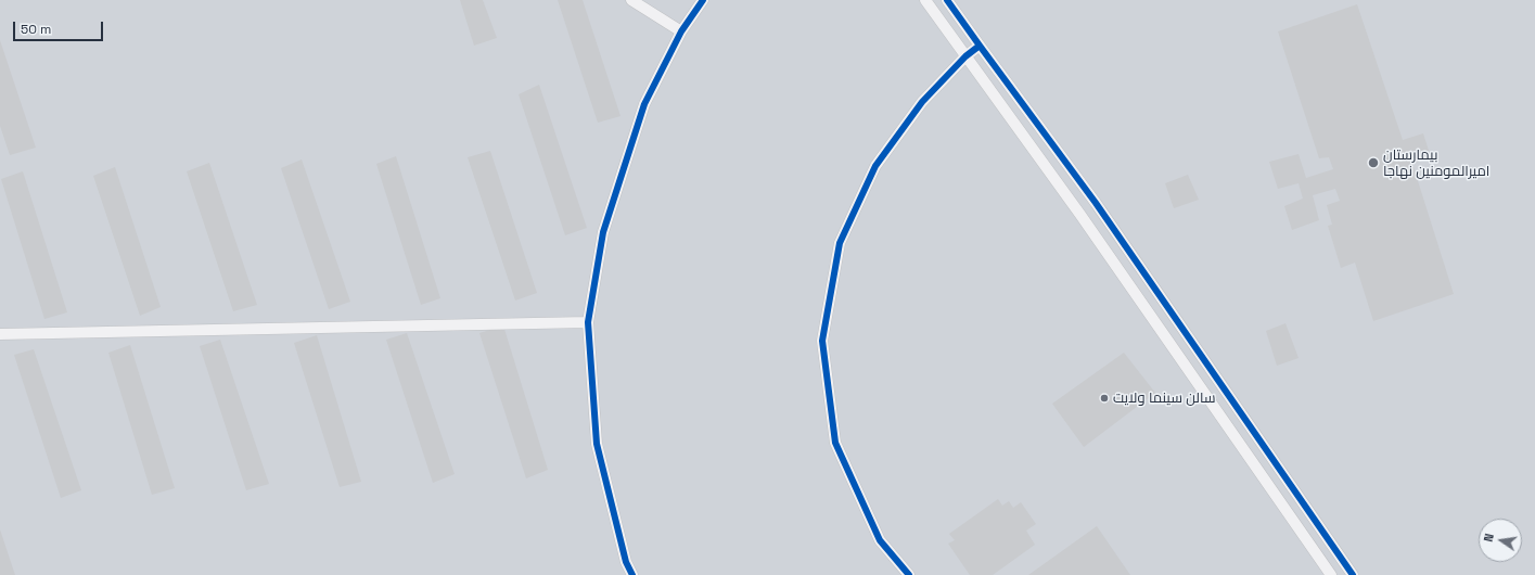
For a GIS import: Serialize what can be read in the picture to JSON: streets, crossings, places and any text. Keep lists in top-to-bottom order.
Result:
{
  "places": ["بیمارستان امیرالمومنین نهاجا", "سالن سینما ولایت"],
  "scale_bar": "50 m",
  "north": "left"
}
